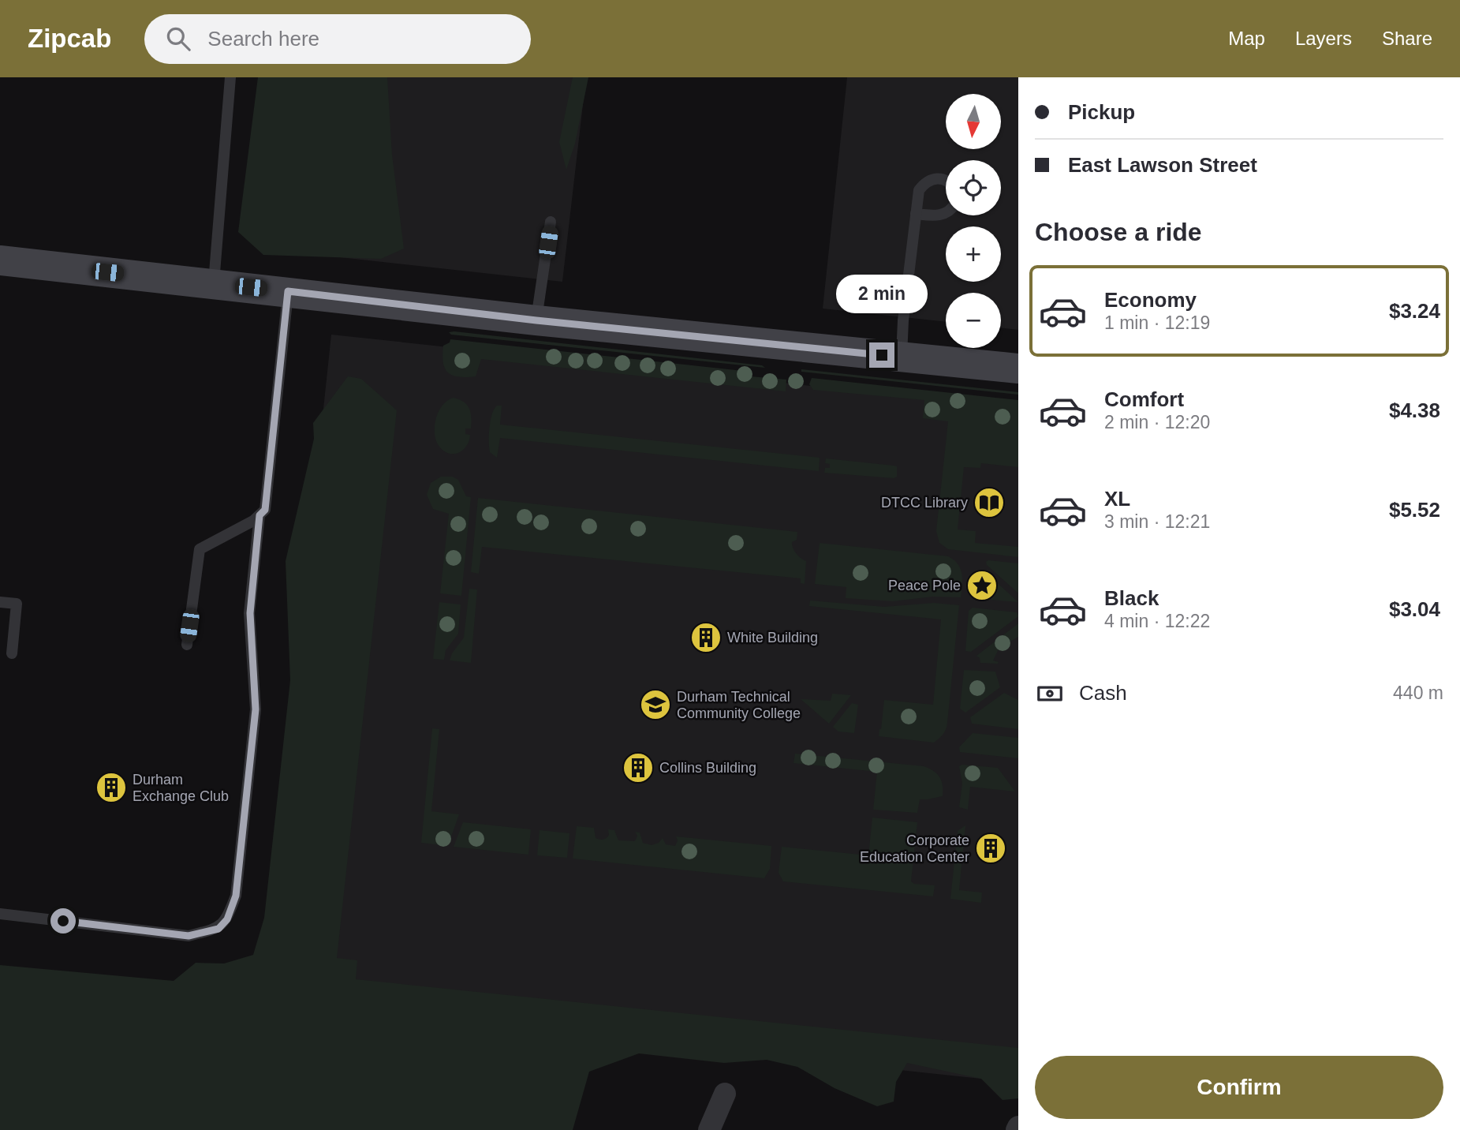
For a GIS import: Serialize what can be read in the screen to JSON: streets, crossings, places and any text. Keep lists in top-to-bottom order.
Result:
{
  "places": {
    "library": ["DTCC Library"],
    "place": ["Peace Pole"],
    "building": [
      "White Building",
      "Collins Building",
      "Durham Exchange Club",
      "Corporate Education Center"
    ],
    "school or university": ["Durham Technical Community College"]
  },
  "north": "bottom",
  "page": {
    "header": "Zipcab",
    "search": "Search here",
    "nav": ["Map", "Layers", "Share"],
    "banner": ["Pickup", "East Lawson Street"],
    "map_buttons": ["+", "−"],
    "heading": "Choose a ride",
    "list": [
      {
        "name": "Economy",
        "note": "1 min · 12:19",
        "value": "$3.24"
      },
      {
        "name": "Comfort",
        "note": "2 min · 12:20",
        "value": "$4.38"
      },
      {
        "name": "XL",
        "note": "3 min · 12:21",
        "value": "$5.52"
      },
      {
        "name": "Black",
        "note": "4 min · 12:22",
        "value": "$3.04"
      }
    ],
    "bubble": "2 min",
    "pay": ["Cash", "440 m"],
    "buttons": "Confirm"
  }
}
